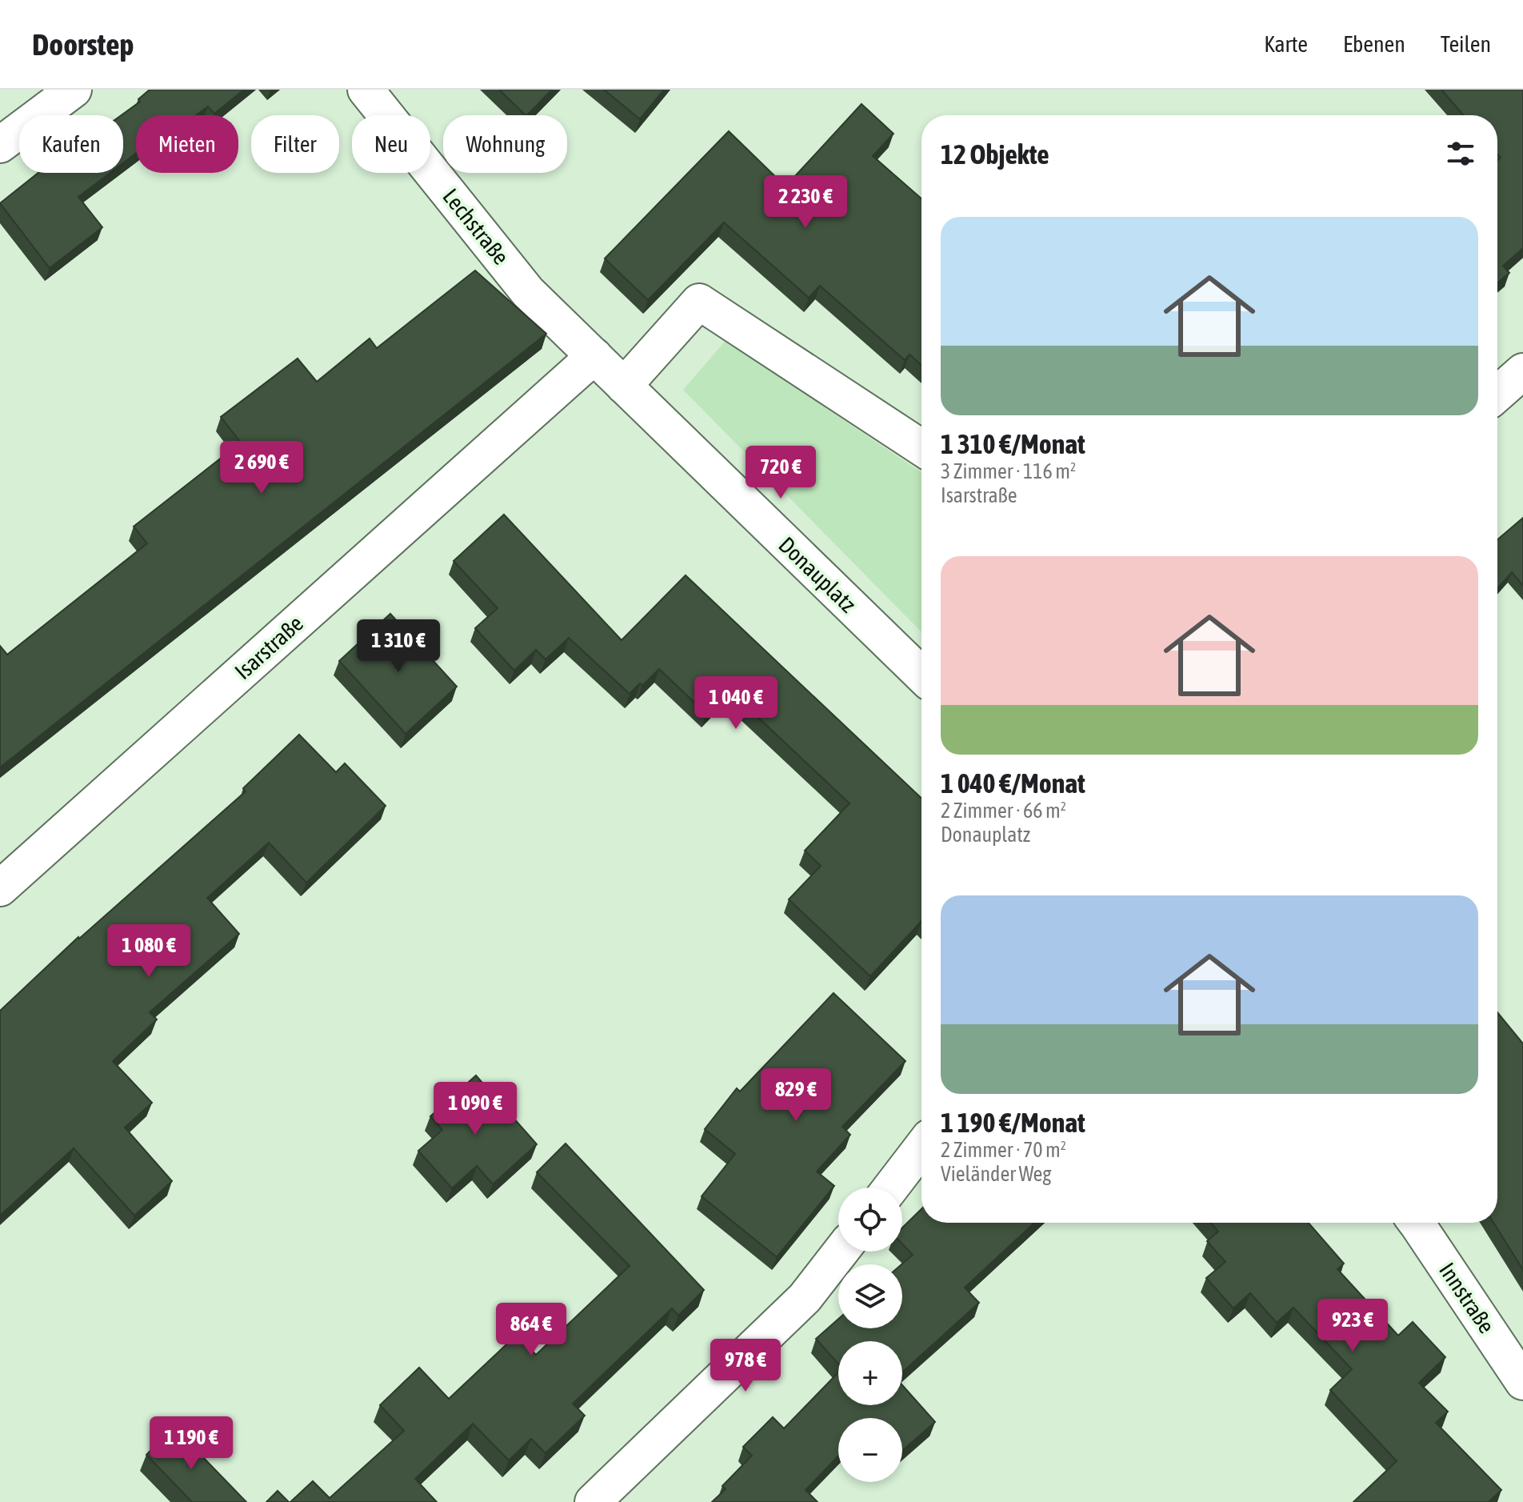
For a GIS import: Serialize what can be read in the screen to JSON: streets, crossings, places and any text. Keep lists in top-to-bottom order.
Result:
{
  "streets": {
    "street": [
      "Lechstraße",
      "Donauplatz",
      "Isarstraße",
      "Innstraße"
    ]
  },
  "crossings": [
    ["Lechstraße", "Donauplatz"],
    ["Lechstraße", "Isarstraße"],
    ["Donauplatz", "Isarstraße"]
  ],
  "page": {
    "header": "Doorstep",
    "nav": ["Karte", "Ebenen", "Teilen"],
    "chip": [
      "Kaufen",
      "Mieten",
      "Filter",
      "Neu",
      "Wohnung"
    ],
    "heading": "12 Objekte",
    "price": [
      "2 230 €",
      "2 690 €",
      "720 €",
      "1 310 €",
      "1 040 €",
      "1 080 €",
      "829 €",
      "1 090 €",
      "923 €",
      "864 €",
      "978 €",
      "1 190 €"
    ],
    "list": [
      {
        "name": "1 310 €/Monat",
        "note": "3 Zimmer · 116 m² · Isarstraße"
      },
      {
        "name": "1 040 €/Monat",
        "note": "2 Zimmer · 66 m² · Donauplatz"
      },
      {
        "name": "1 190 €/Monat",
        "note": "2 Zimmer · 70 m² · Vieländer Weg"
      }
    ],
    "map_buttons": ["+", "−"]
  }
}
